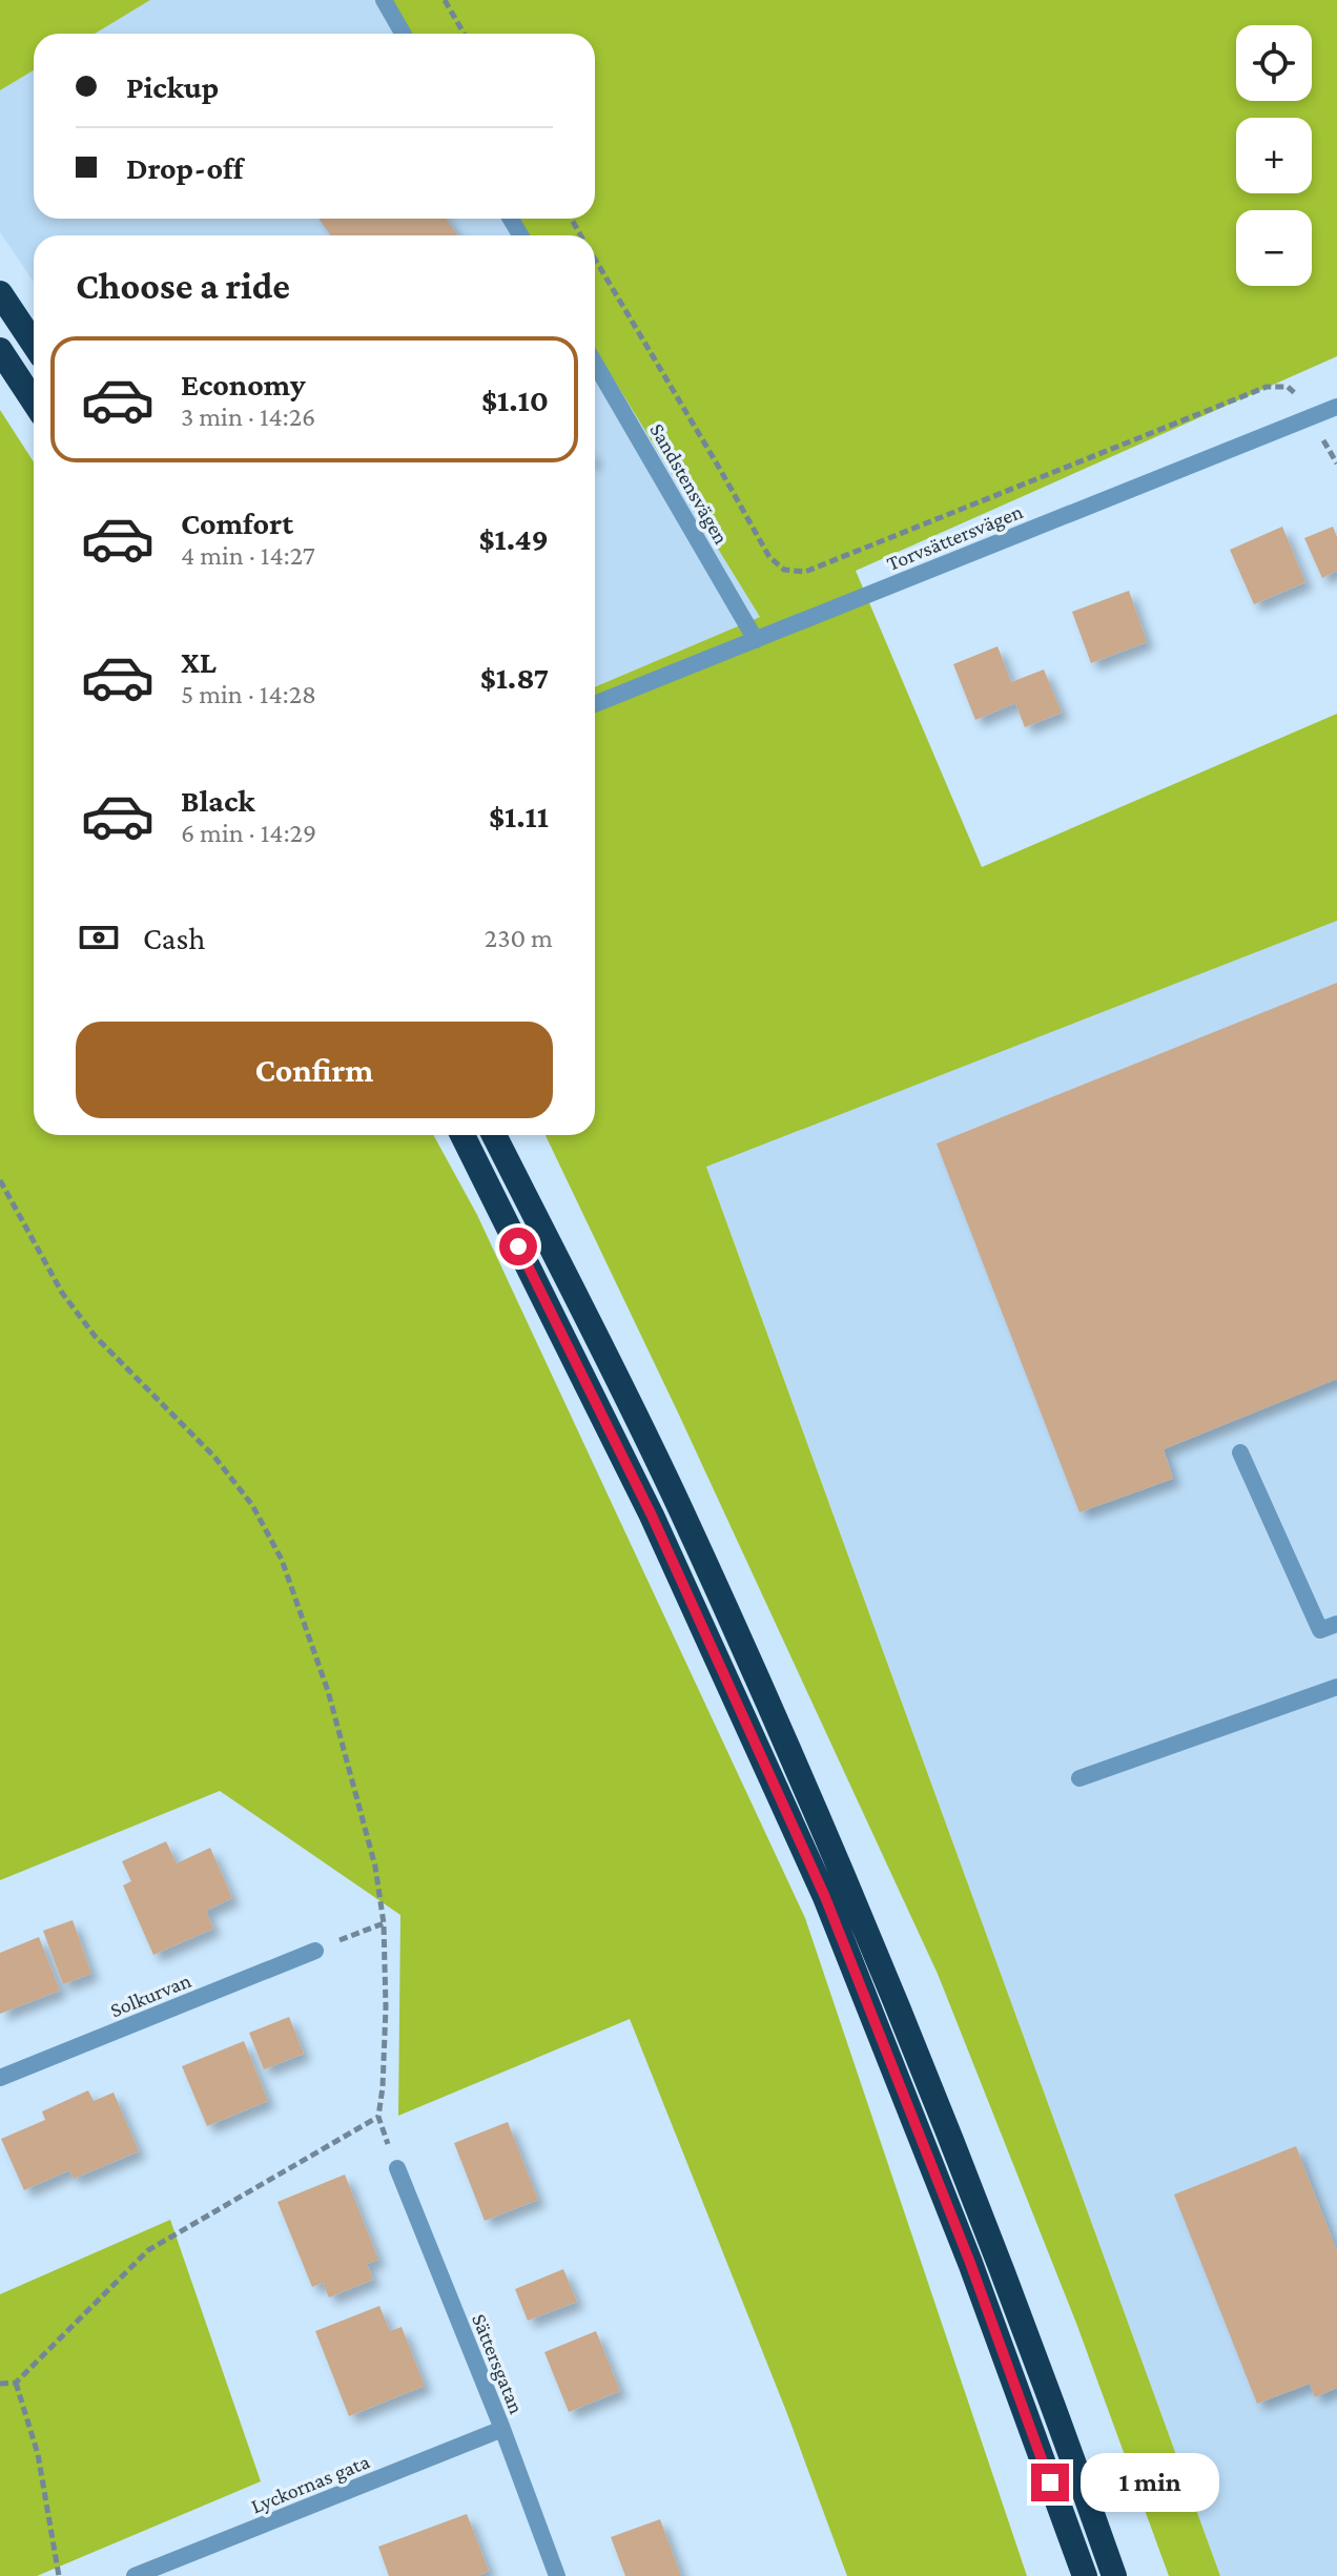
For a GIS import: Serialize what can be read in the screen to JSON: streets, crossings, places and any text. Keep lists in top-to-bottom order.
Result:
{
  "streets": {
    "street": [
      "Sandstensvägen",
      "Torvsättersvägen",
      "Solkurvan",
      "Sättersgatan",
      "Lyckornas gata"
    ]
  },
  "crossings": [
    ["Sandstensvägen", "Torvsättersvägen"],
    ["Sättersgatan", "Lyckornas gata"]
  ],
  "page": {
    "map_buttons": ["+", "−"],
    "banner": ["Pickup", "Drop-off"],
    "heading": "Choose a ride",
    "list": [
      {
        "name": "Economy",
        "note": "3 min · 14:26",
        "value": "$1.10"
      },
      {
        "name": "Comfort",
        "note": "4 min · 14:27",
        "value": "$1.49"
      },
      {
        "name": "XL",
        "note": "5 min · 14:28",
        "value": "$1.87"
      },
      {
        "name": "Black",
        "note": "6 min · 14:29",
        "value": "$1.11"
      }
    ],
    "pay": ["Cash", "230 m"],
    "buttons": "Confirm",
    "bubble": "1 min"
  }
}
